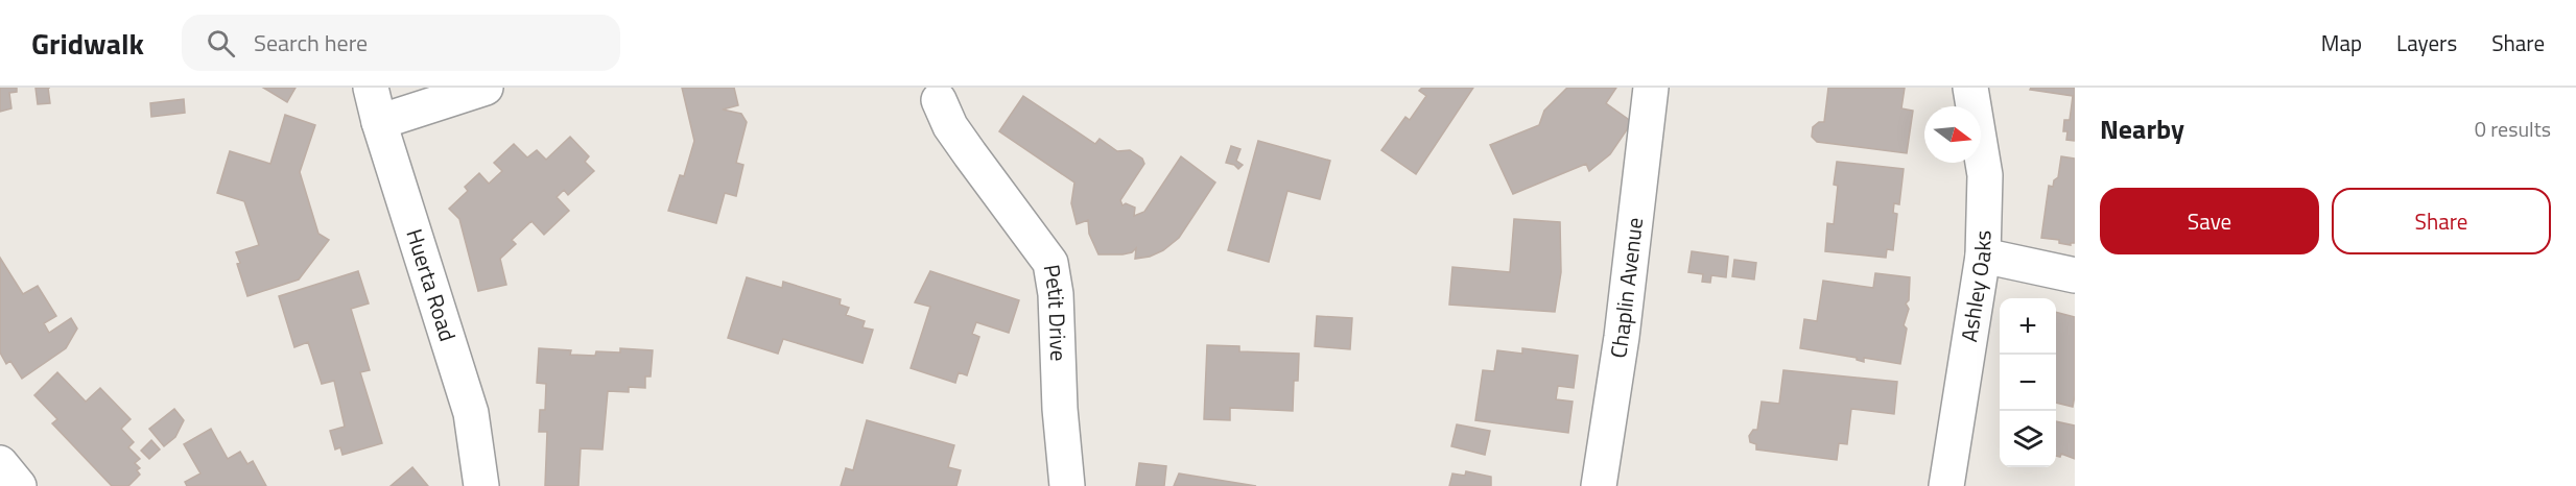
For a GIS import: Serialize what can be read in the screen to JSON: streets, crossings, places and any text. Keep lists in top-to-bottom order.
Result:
{
  "streets": {
    "street": [
      "Huerta Road",
      "Chaplin Avenue",
      "Ashley Oaks",
      "Petit Drive"
    ]
  },
  "north": "right",
  "page": {
    "header": "Gridwalk",
    "search": "Search here",
    "nav": ["Map", "Layers", "Share"],
    "heading": ["Nearby", "0 results"],
    "buttons": ["Save", "Share"],
    "map_buttons": ["+", "−"]
  }
}
